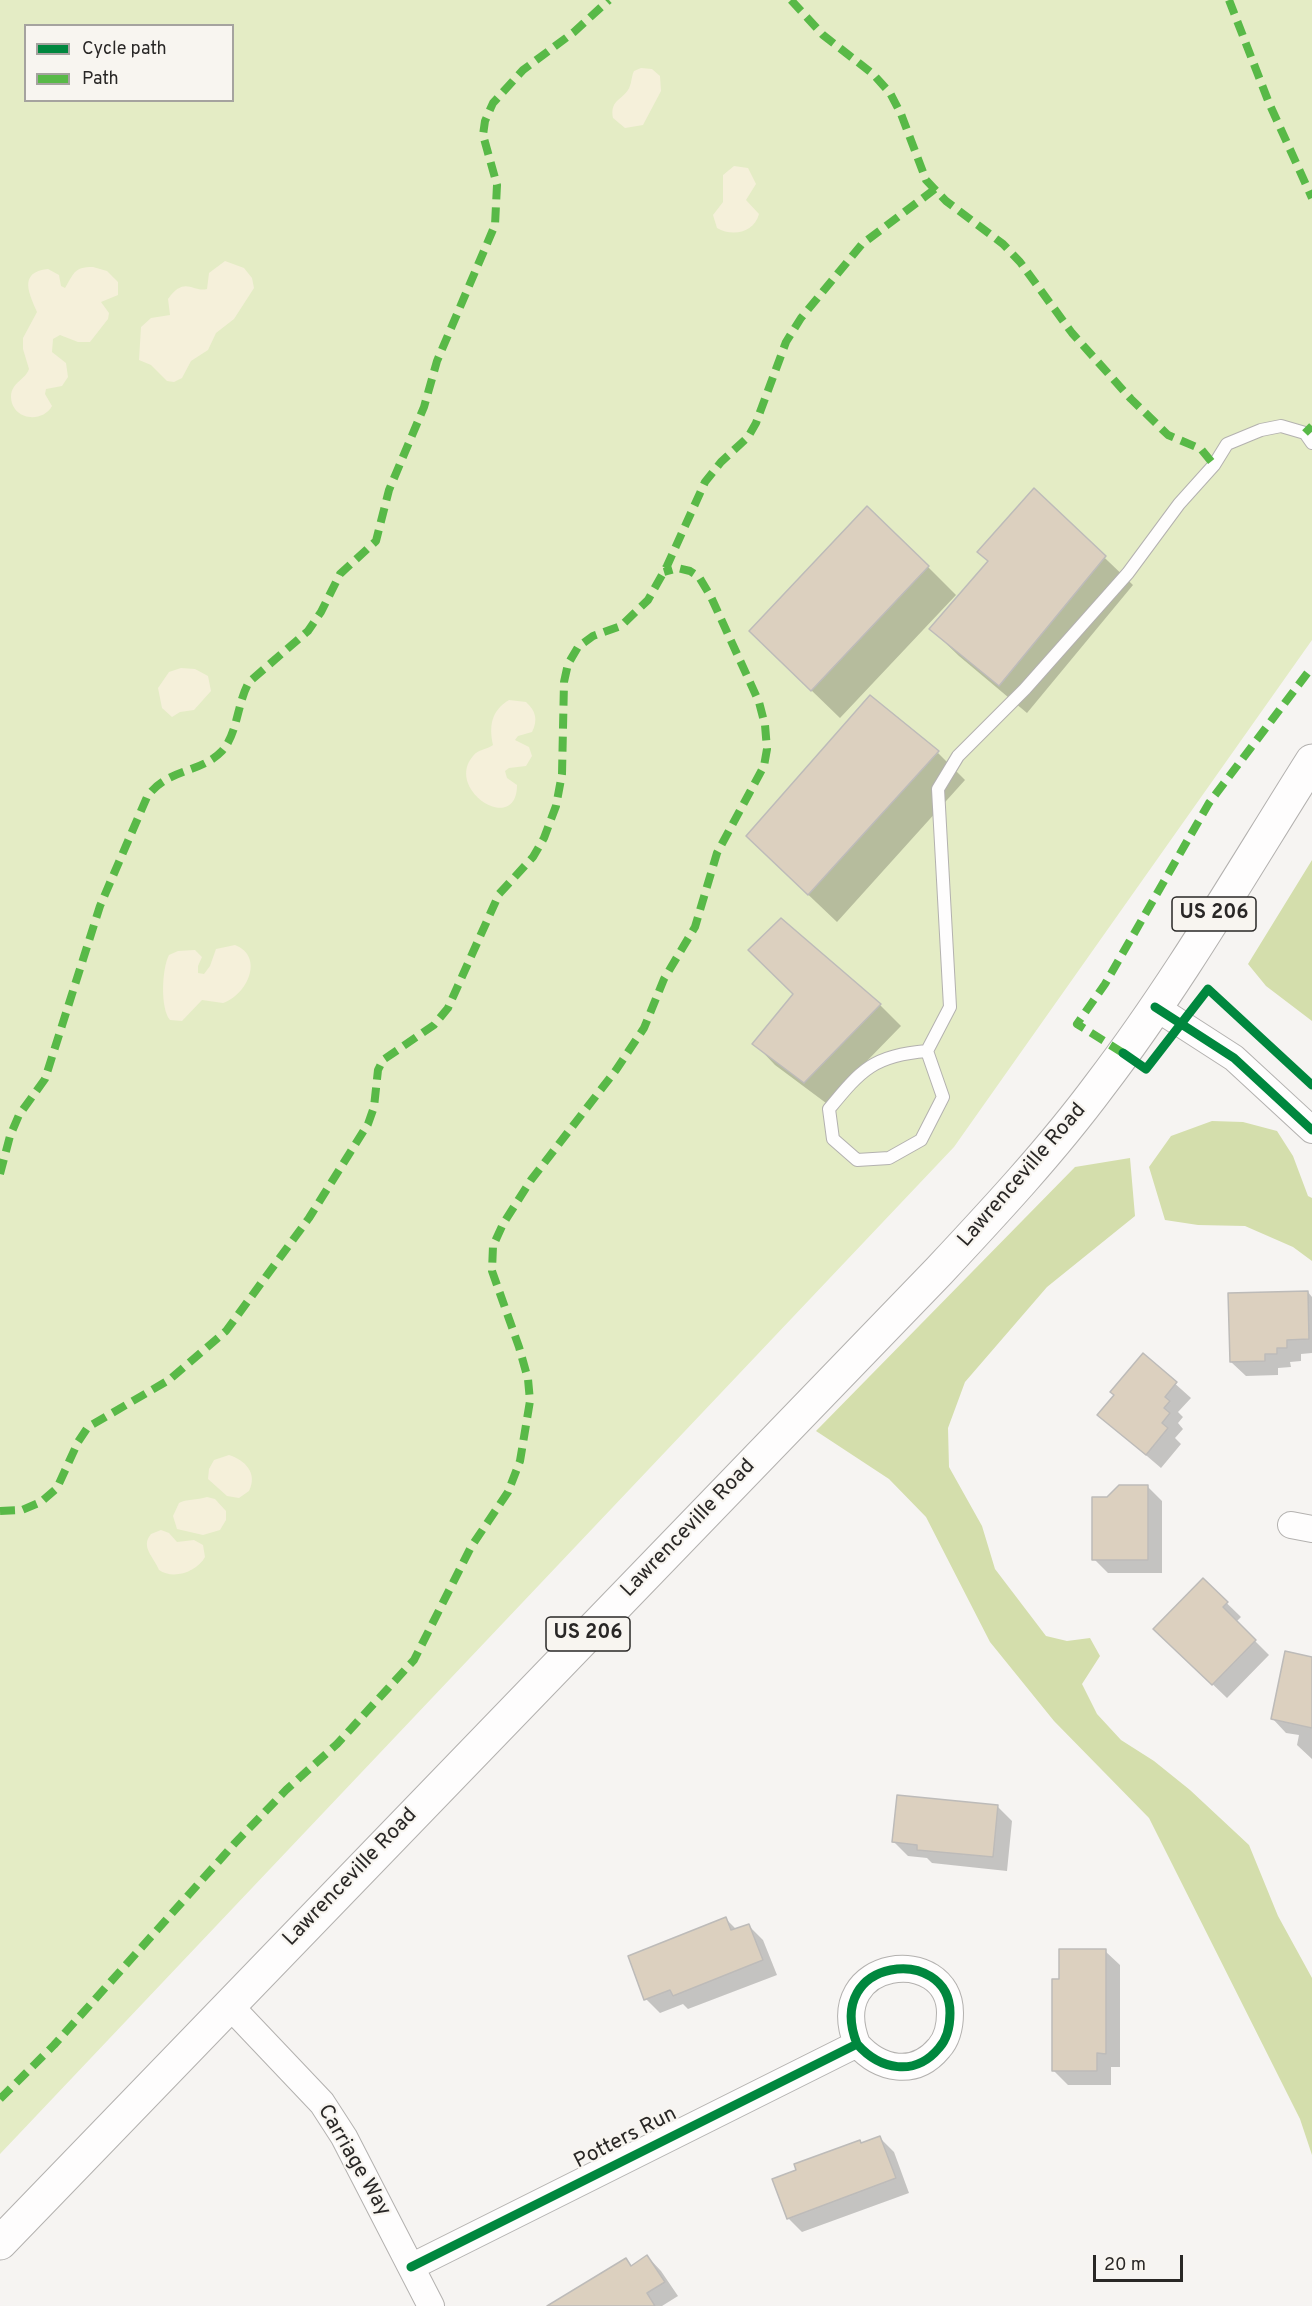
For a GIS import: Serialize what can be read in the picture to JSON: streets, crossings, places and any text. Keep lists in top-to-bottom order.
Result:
{
  "streets": {
    "highway": ["US 206", "Lawrenceville Road"],
    "street": ["Potters Run", "Carriage Way"]
  },
  "crossings": [
    ["Lawrenceville Road", "Carriage Way"],
    ["Potters Run", "Carriage Way"]
  ],
  "legend": ["Cycle path", "Path"],
  "scale_bar": "20 m"
}
